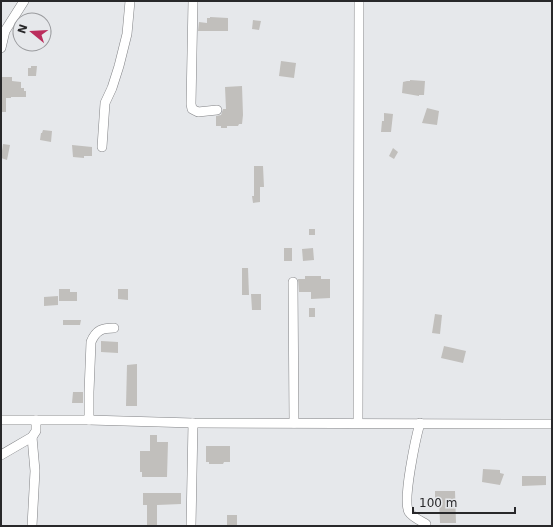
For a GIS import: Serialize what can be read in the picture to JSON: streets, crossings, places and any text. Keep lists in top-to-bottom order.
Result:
{
  "scale_bar": "100 m",
  "north": "left"
}
